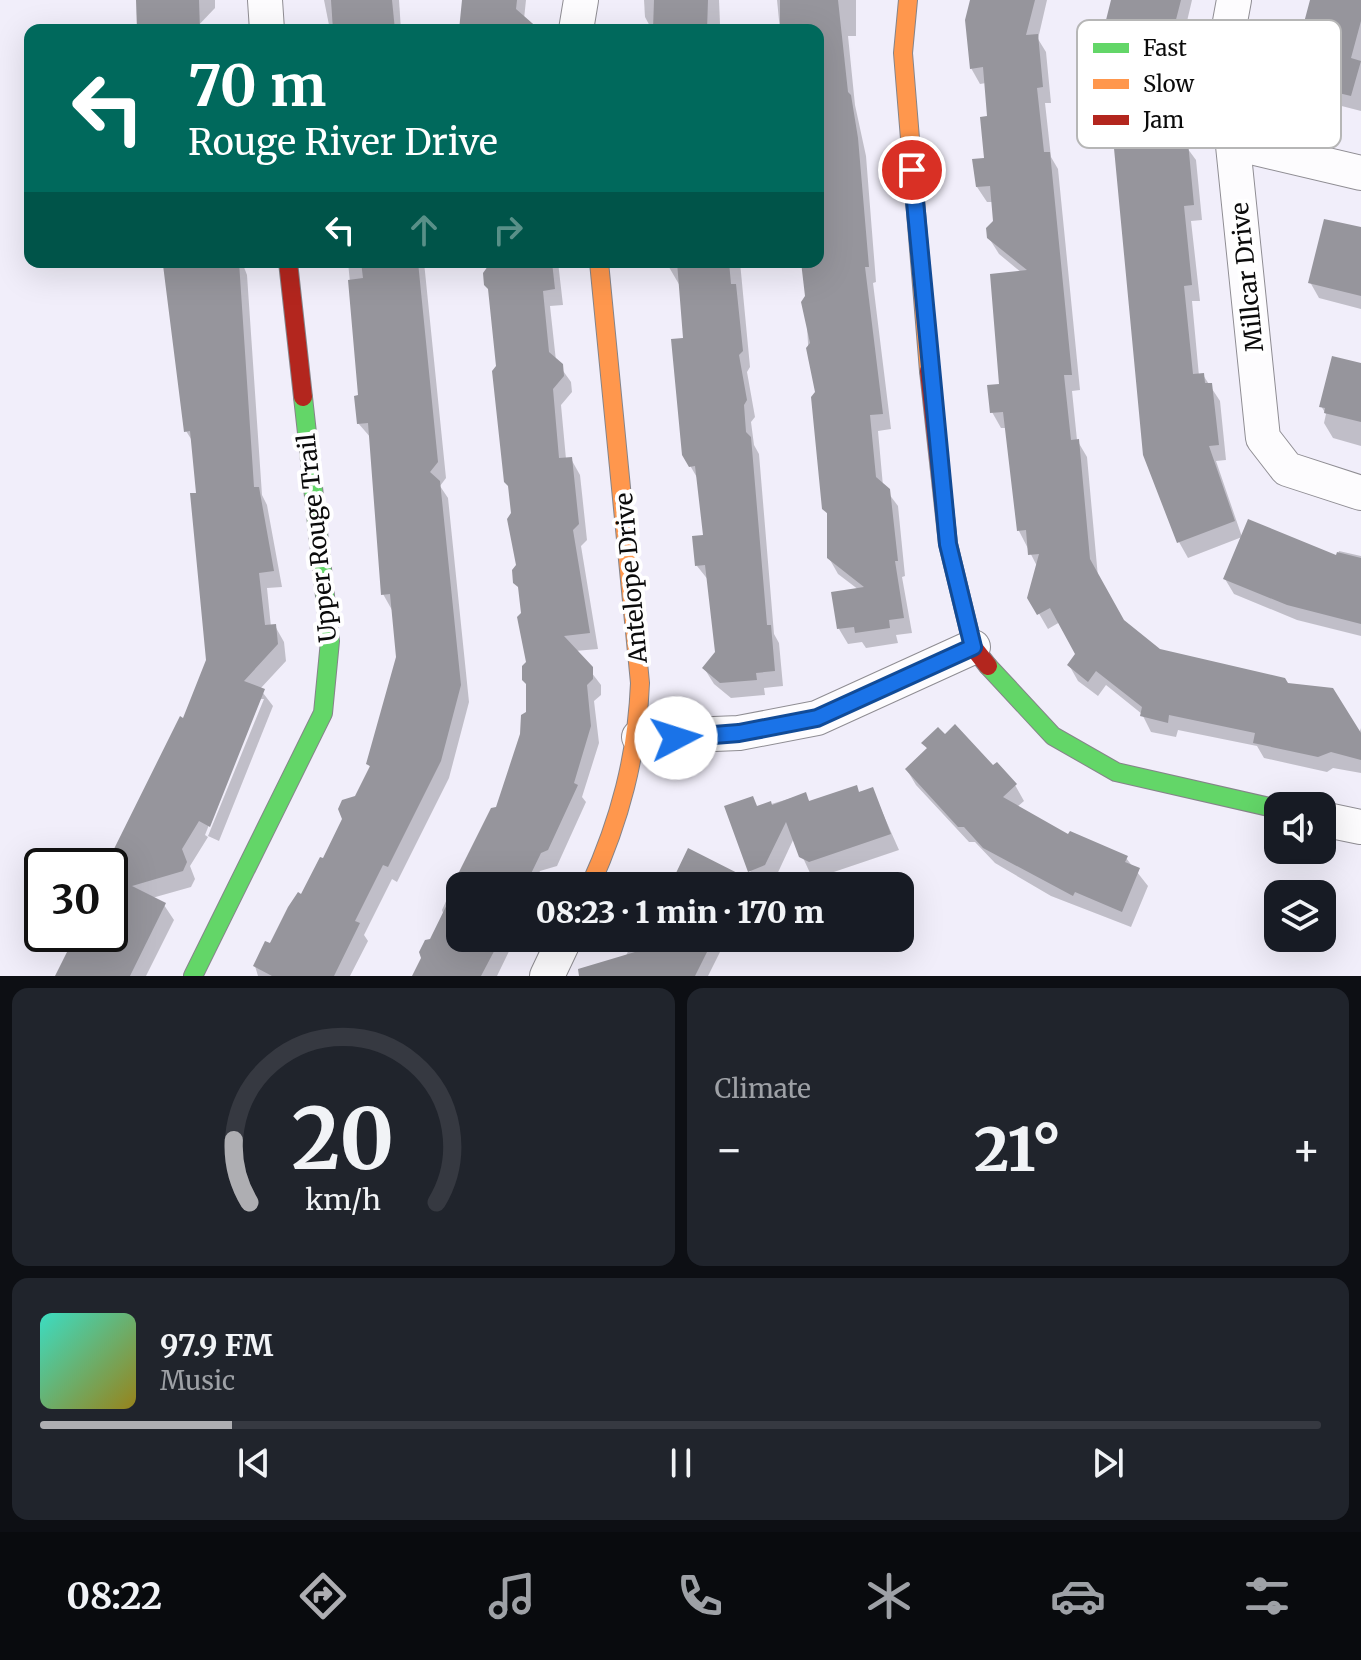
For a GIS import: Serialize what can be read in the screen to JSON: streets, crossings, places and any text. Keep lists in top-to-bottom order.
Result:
{
  "streets": {
    "street": ["Millcar Drive", "Upper Rouge Trail", "Antelope Drive"]
  },
  "legend": ["Fast", "Slow", "Jam"],
  "page": {
    "turn": ["70 m", "Rouge River Drive"],
    "limit": "30",
    "trip": "08:23 · 1 min · 170 m",
    "tile": "Climate",
    "heat": ["−", "21°", "+"],
    "song": ["97.9 FM", "Music"],
    "tabs": "08:22",
    "gauge": ["20", "km/h"]
  }
}
